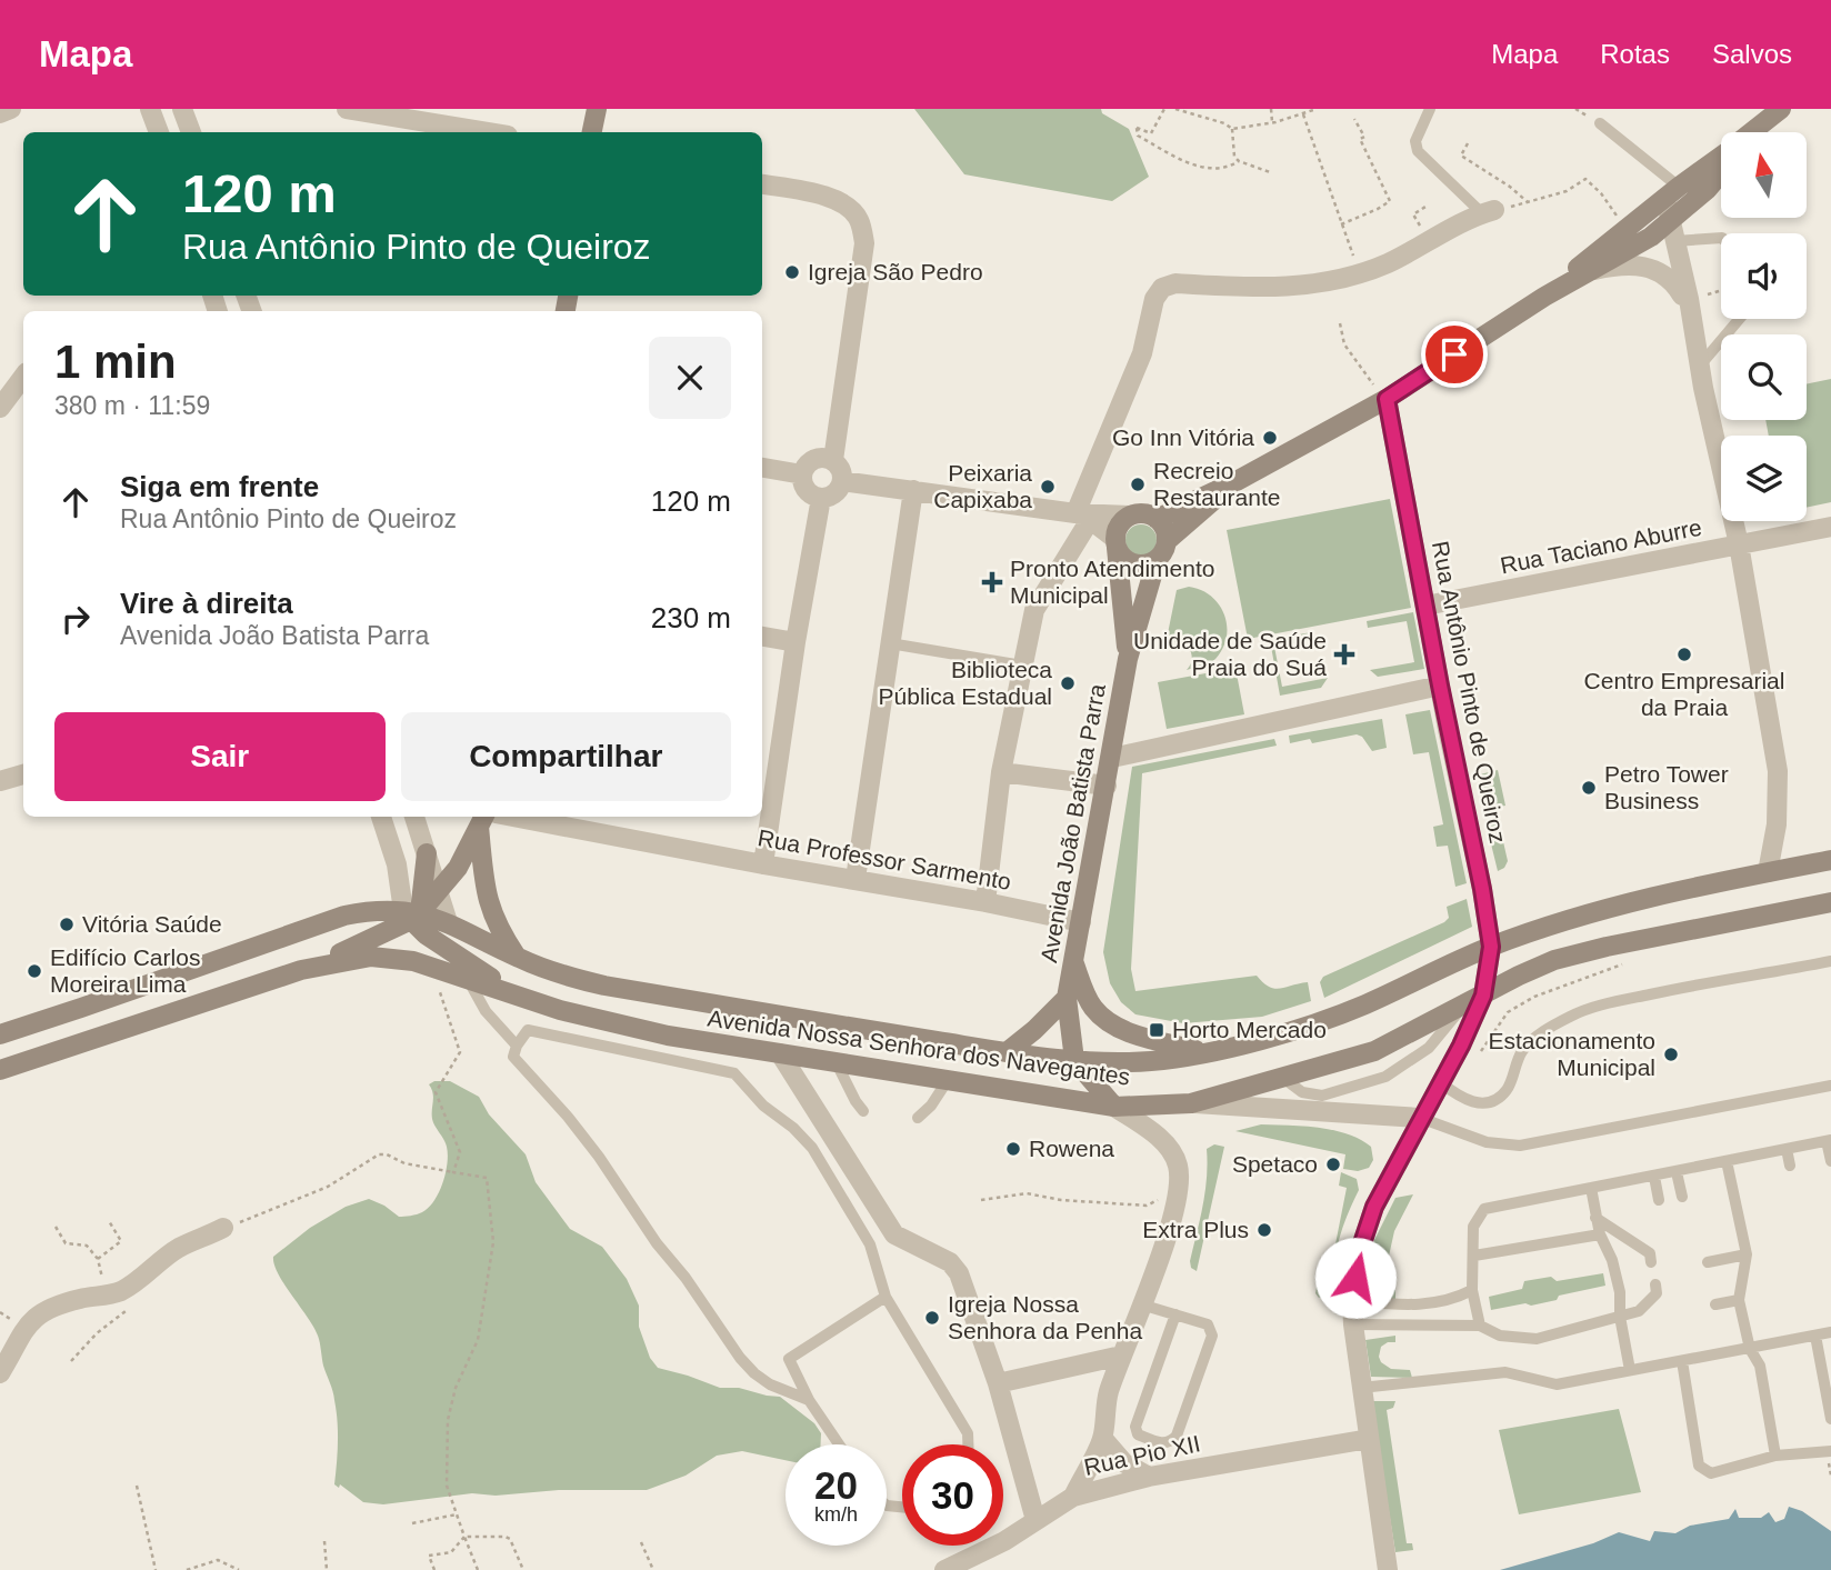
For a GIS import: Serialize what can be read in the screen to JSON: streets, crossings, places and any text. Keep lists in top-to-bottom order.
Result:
{
  "streets": {
    "main road": ["Avenida João Batista Parra", "Avenida Nossa Senhora dos Navegantes"],
    "street": [
      "Rua Taciano Aburre",
      "Rua Antônio Pinto de Queiroz",
      "Rua Professor Sarmento",
      "Rua Pio XII"
    ]
  },
  "crossings": [
    ["Rua Taciano Aburre", "Rua Antônio Pinto de Queiroz"],
    ["Rua Antônio Pinto de Queiroz", "Avenida Nossa Senhora dos Navegantes"],
    ["Rua Antônio Pinto de Queiroz", "Rua Pio XII"],
    ["Avenida João Batista Parra", "Rua Professor Sarmento"],
    ["Avenida João Batista Parra", "Avenida Nossa Senhora dos Navegantes"]
  ],
  "places": {
    "other": [
      "Igreja São Pedro",
      "Go Inn Vitória",
      "Recreio Restaurante",
      "Peixaria Capixaba",
      "Centro Empresarial da Praia",
      "Biblioteca Pública Estadual",
      "Petro Tower Business",
      "Vitória Saúde",
      "Edifício Carlos Moreira Lima",
      "Estacionamento Municipal",
      "Rowena",
      "Spetaco",
      "Extra Plus",
      "Igreja Nossa Senhora da Penha"
    ],
    "health": ["Pronto Atendimento Municipal", "Unidade de Saúde Praia do Suá"],
    "transit": ["Horto Mercado"]
  },
  "north": "top",
  "page": {
    "header": "Mapa",
    "nav": ["Mapa", "Rotas", "Salvos"],
    "turn": ["120 m", "Rua Antônio Pinto de Queiroz"],
    "heading": ["1 min", "380 m · 11:59"],
    "list": [
      {
        "name": "Siga em frente",
        "note": "Rua Antônio Pinto de Queiroz",
        "value": "120 m"
      },
      {
        "name": "Vire à direita",
        "note": "Avenida João Batista Parra",
        "value": "230 m"
      }
    ],
    "buttons": ["Sair", "Compartilhar"],
    "speed": "20 km/h",
    "limit": "30"
  }
}
